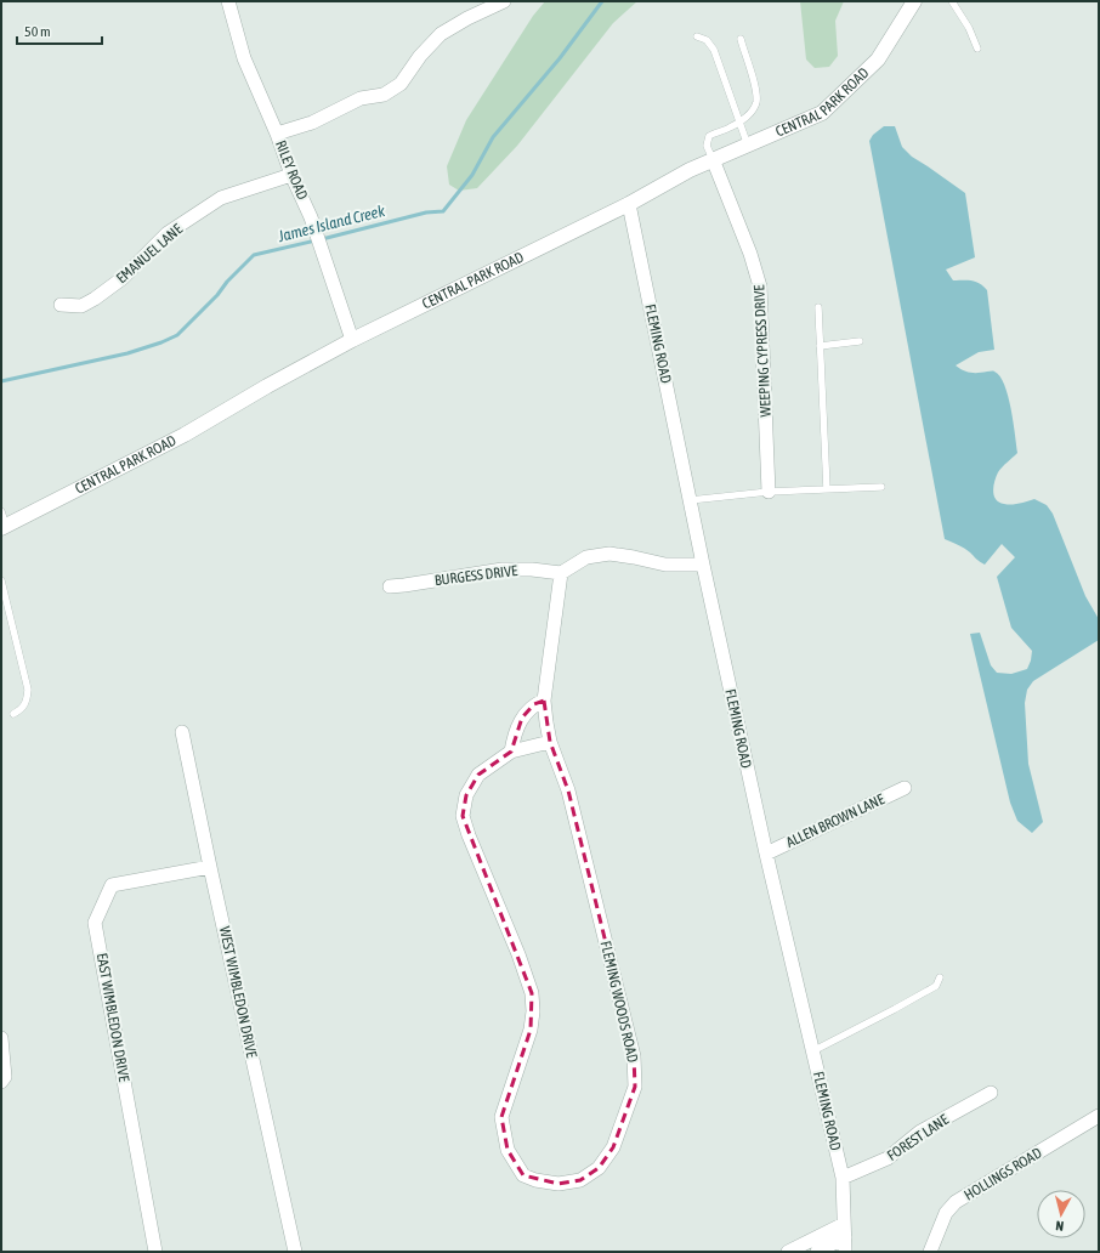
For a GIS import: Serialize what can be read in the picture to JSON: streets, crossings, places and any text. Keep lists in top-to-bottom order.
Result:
{
  "streets": {
    "street": [
      "CENTRAL PARK ROAD",
      "RILEY ROAD",
      "EMANUEL LANE",
      "FLEMING ROAD",
      "WEEPING CYPRESS DRIVE",
      "BURGESS DRIVE",
      "ALLEN BROWN LANE",
      "WEST WIMBLEDON DRIVE",
      "FLEMING WOODS ROAD",
      "EAST WIMBLEDON DRIVE",
      "FOREST LANE",
      "HOLLINGS ROAD"
    ]
  },
  "crossings": [
    ["CENTRAL PARK ROAD", "RILEY ROAD"],
    ["CENTRAL PARK ROAD", "FLEMING ROAD"],
    ["CENTRAL PARK ROAD", "WEEPING CYPRESS DRIVE"],
    ["RILEY ROAD", "EMANUEL LANE"],
    ["FLEMING ROAD", "ALLEN BROWN LANE"],
    ["FLEMING ROAD", "FOREST LANE"],
    ["BURGESS DRIVE", "FLEMING WOODS ROAD"],
    ["WEST WIMBLEDON DRIVE", "EAST WIMBLEDON DRIVE"]
  ],
  "water": ["James Island Creek"],
  "scale_bar": "50 m",
  "north": "bottom"
}
